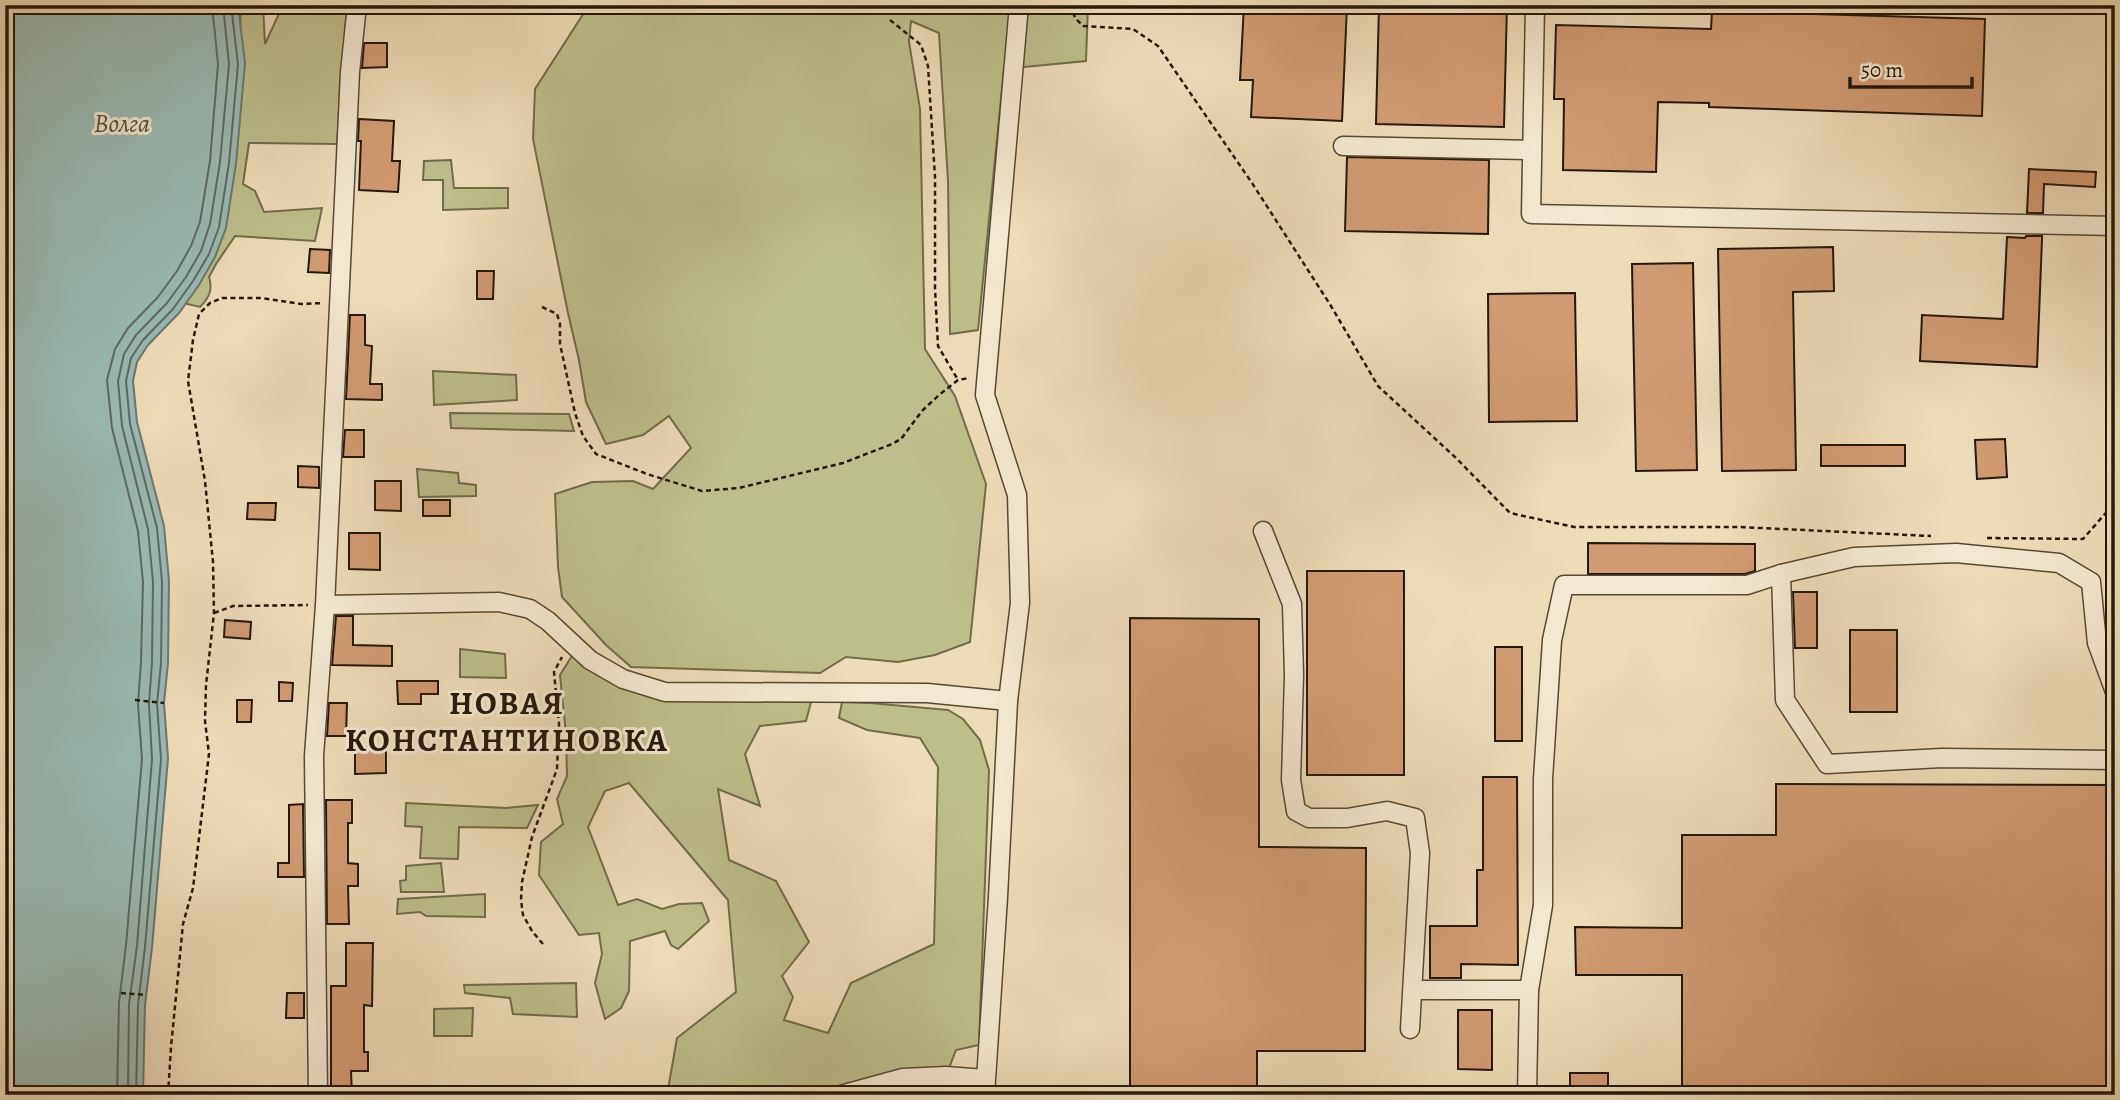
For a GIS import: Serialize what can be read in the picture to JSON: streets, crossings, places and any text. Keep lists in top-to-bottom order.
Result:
{
  "districts": ["НОВАЯ КОНСТАНТИНОВКА"],
  "water": ["Волга"],
  "scale_bar": "50 m"
}
